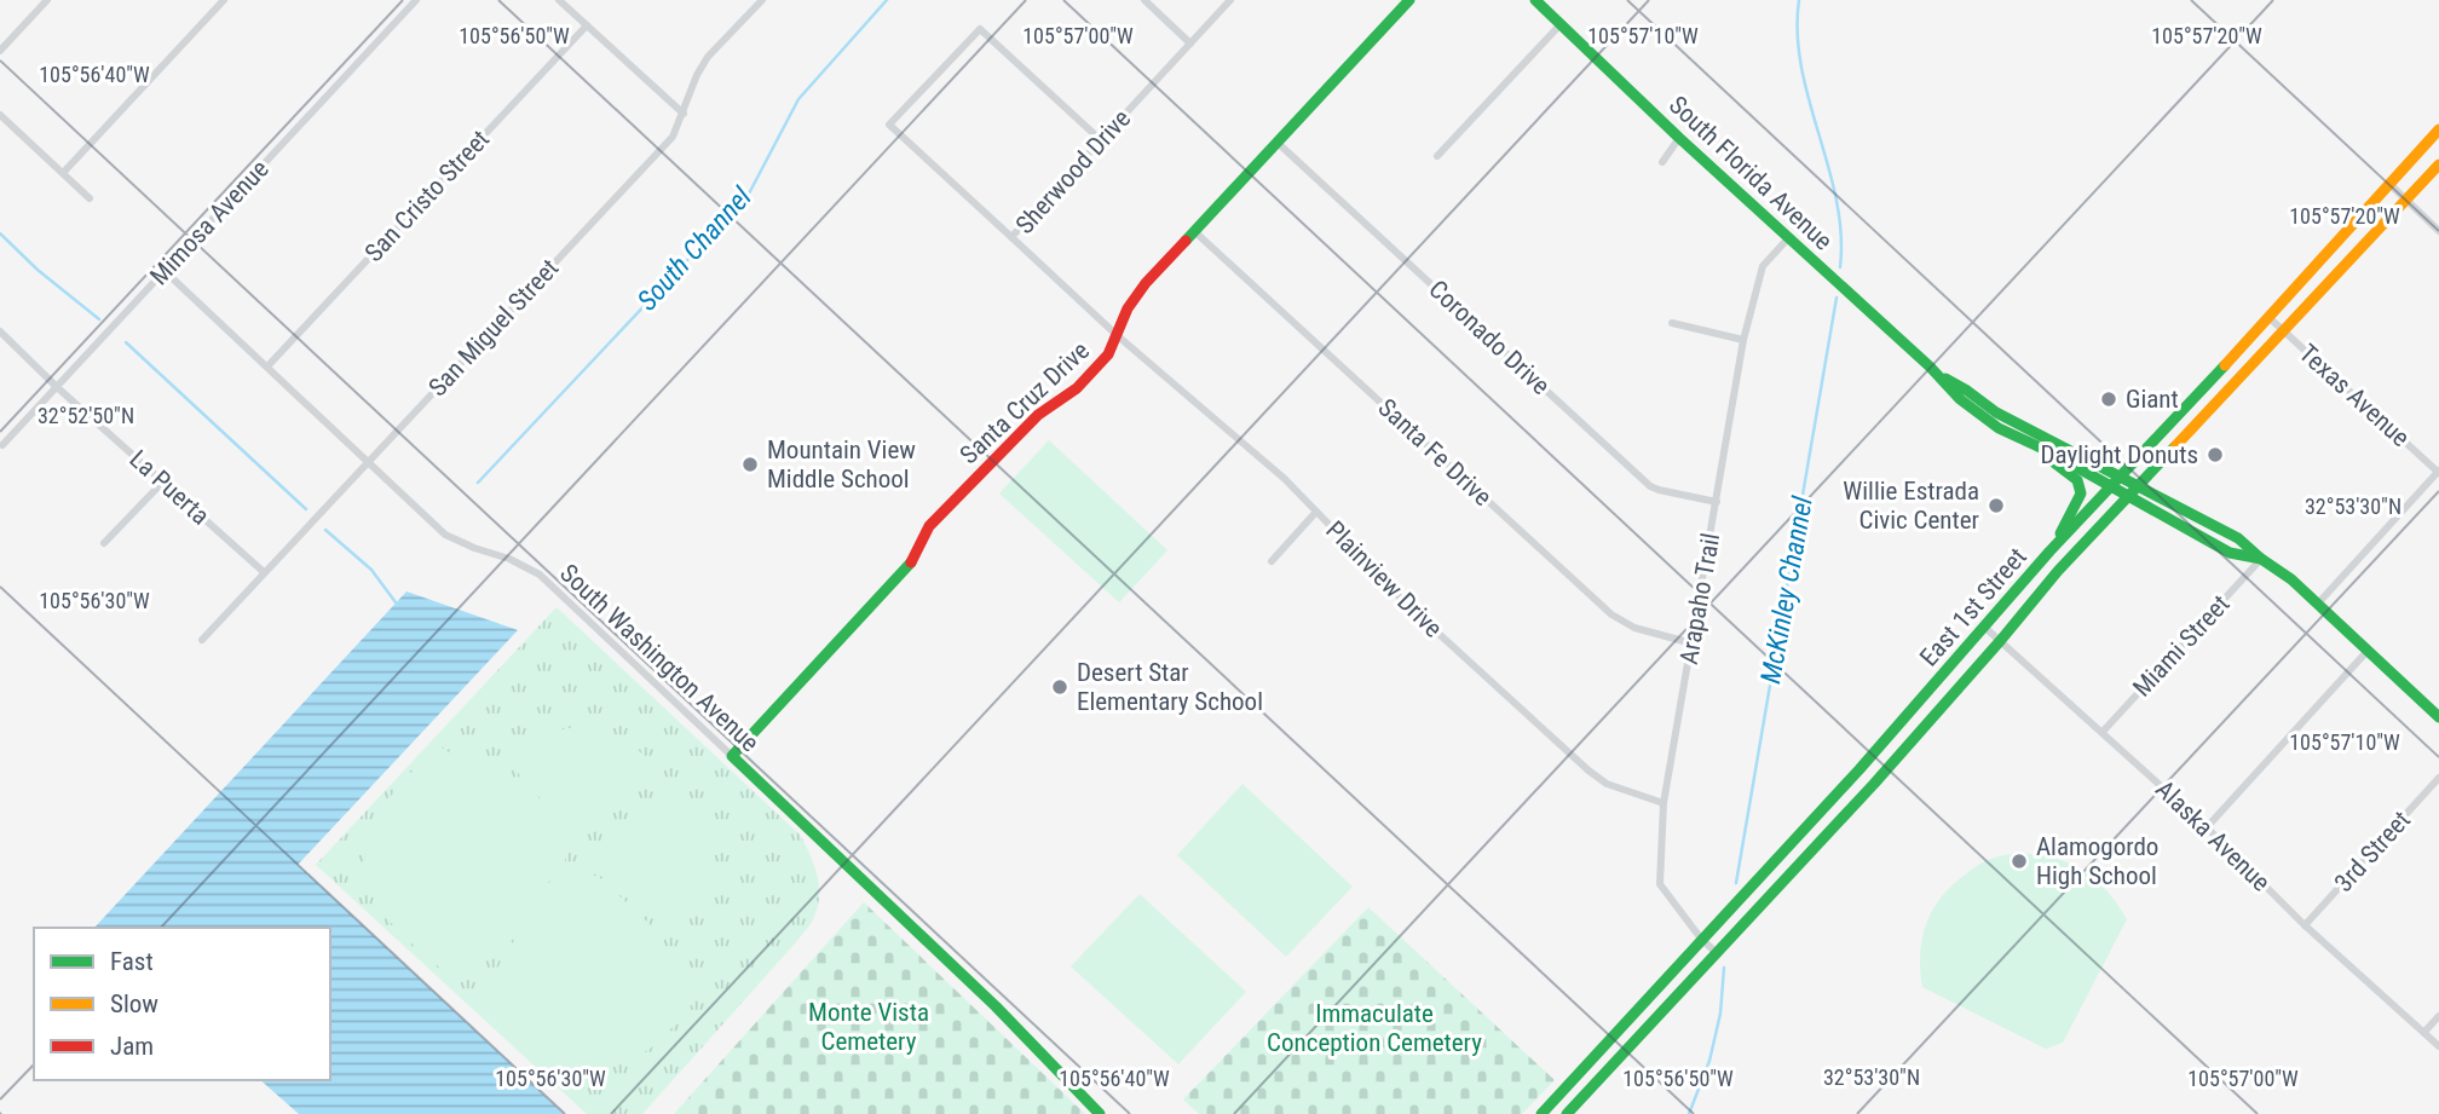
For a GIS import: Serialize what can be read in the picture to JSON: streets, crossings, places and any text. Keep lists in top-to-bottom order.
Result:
{
  "streets": {
    "main road": [
      "South Florida Avenue",
      "Santa Cruz Drive",
      "East 1st Street",
      "South Washington Avenue"
    ],
    "street": [
      "Sherwood Drive",
      "San Cristo Street",
      "Mimosa Avenue",
      "San Miguel Street",
      "Coronado Drive",
      "Texas Avenue",
      "Santa Fe Drive",
      "La Puerta",
      "Plainview Drive",
      "Arapaho Trail",
      "Miami Street",
      "Alaska Avenue",
      "3rd Street"
    ]
  },
  "crossings": [
    ["Sherwood Drive", "Santa Cruz Drive"],
    ["Sherwood Drive", "Plainview Drive"],
    ["South Florida Avenue", "Arapaho Trail"],
    ["South Florida Avenue", "East 1st Street"],
    ["South Florida Avenue", "Miami Street"],
    ["San Cristo Street", "South Washington Avenue"],
    ["Mimosa Avenue", "La Puerta"],
    ["Mimosa Avenue", "South Washington Avenue"],
    ["San Miguel Street", "La Puerta"],
    ["San Miguel Street", "South Washington Avenue"],
    ["Coronado Drive", "Santa Cruz Drive"],
    ["Coronado Drive", "Arapaho Trail"],
    ["Texas Avenue", "East 1st Street"],
    ["Santa Cruz Drive", "Santa Fe Drive"],
    ["Santa Cruz Drive", "Plainview Drive"],
    ["Santa Cruz Drive", "South Washington Avenue"],
    ["Santa Fe Drive", "Arapaho Trail"],
    ["Plainview Drive", "Arapaho Trail"],
    ["Arapaho Trail", "East 1st Street"],
    ["East 1st Street", "Alaska Avenue"],
    ["Miami Street", "Alaska Avenue"],
    ["Alaska Avenue", "3rd Street"]
  ],
  "water": ["South Channel", "McKinley Channel"],
  "parks": ["Monte Vista Cemetery", "Immaculate Conception Cemetery"],
  "places": [
    "Giant",
    "Daylight Donuts",
    "Mountain View Middle School",
    "Willie Estrada Civic Center",
    "Desert Star Elementary School",
    "Alamogordo High School"
  ],
  "legend": ["Fast", "Slow", "Jam"],
  "coordinates": [
    "105°56'50\"W",
    "105°57'00\"W",
    "105°57'10\"W",
    "105°57'20\"W",
    "105°56'40\"W",
    "32°52'50\"N",
    "32°53'30\"N",
    "105°56'30\"W"
  ]
}
